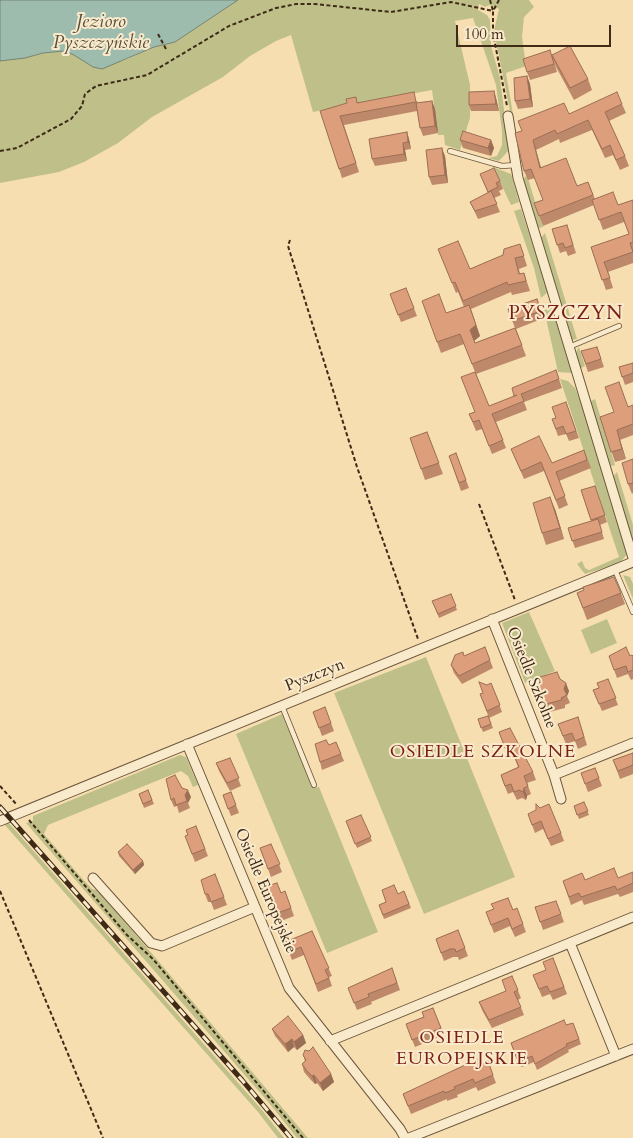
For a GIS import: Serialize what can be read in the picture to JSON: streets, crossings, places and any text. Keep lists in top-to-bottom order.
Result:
{
  "streets": {
    "street": ["Pyszczyn", "Osiedle Szkolne", "Osiedle Europejskie"]
  },
  "crossings": [
    ["Pyszczyn", "Osiedle Szkolne"],
    ["Pyszczyn", "Osiedle Europejskie"]
  ],
  "districts": ["PYSZCZYN", "OSIEDLE SZKOLNE", "OSIEDLE EUROPEJSKIE"],
  "water": ["Jezioro Pyszczyńskie"],
  "scale_bar": "100 m"
}
